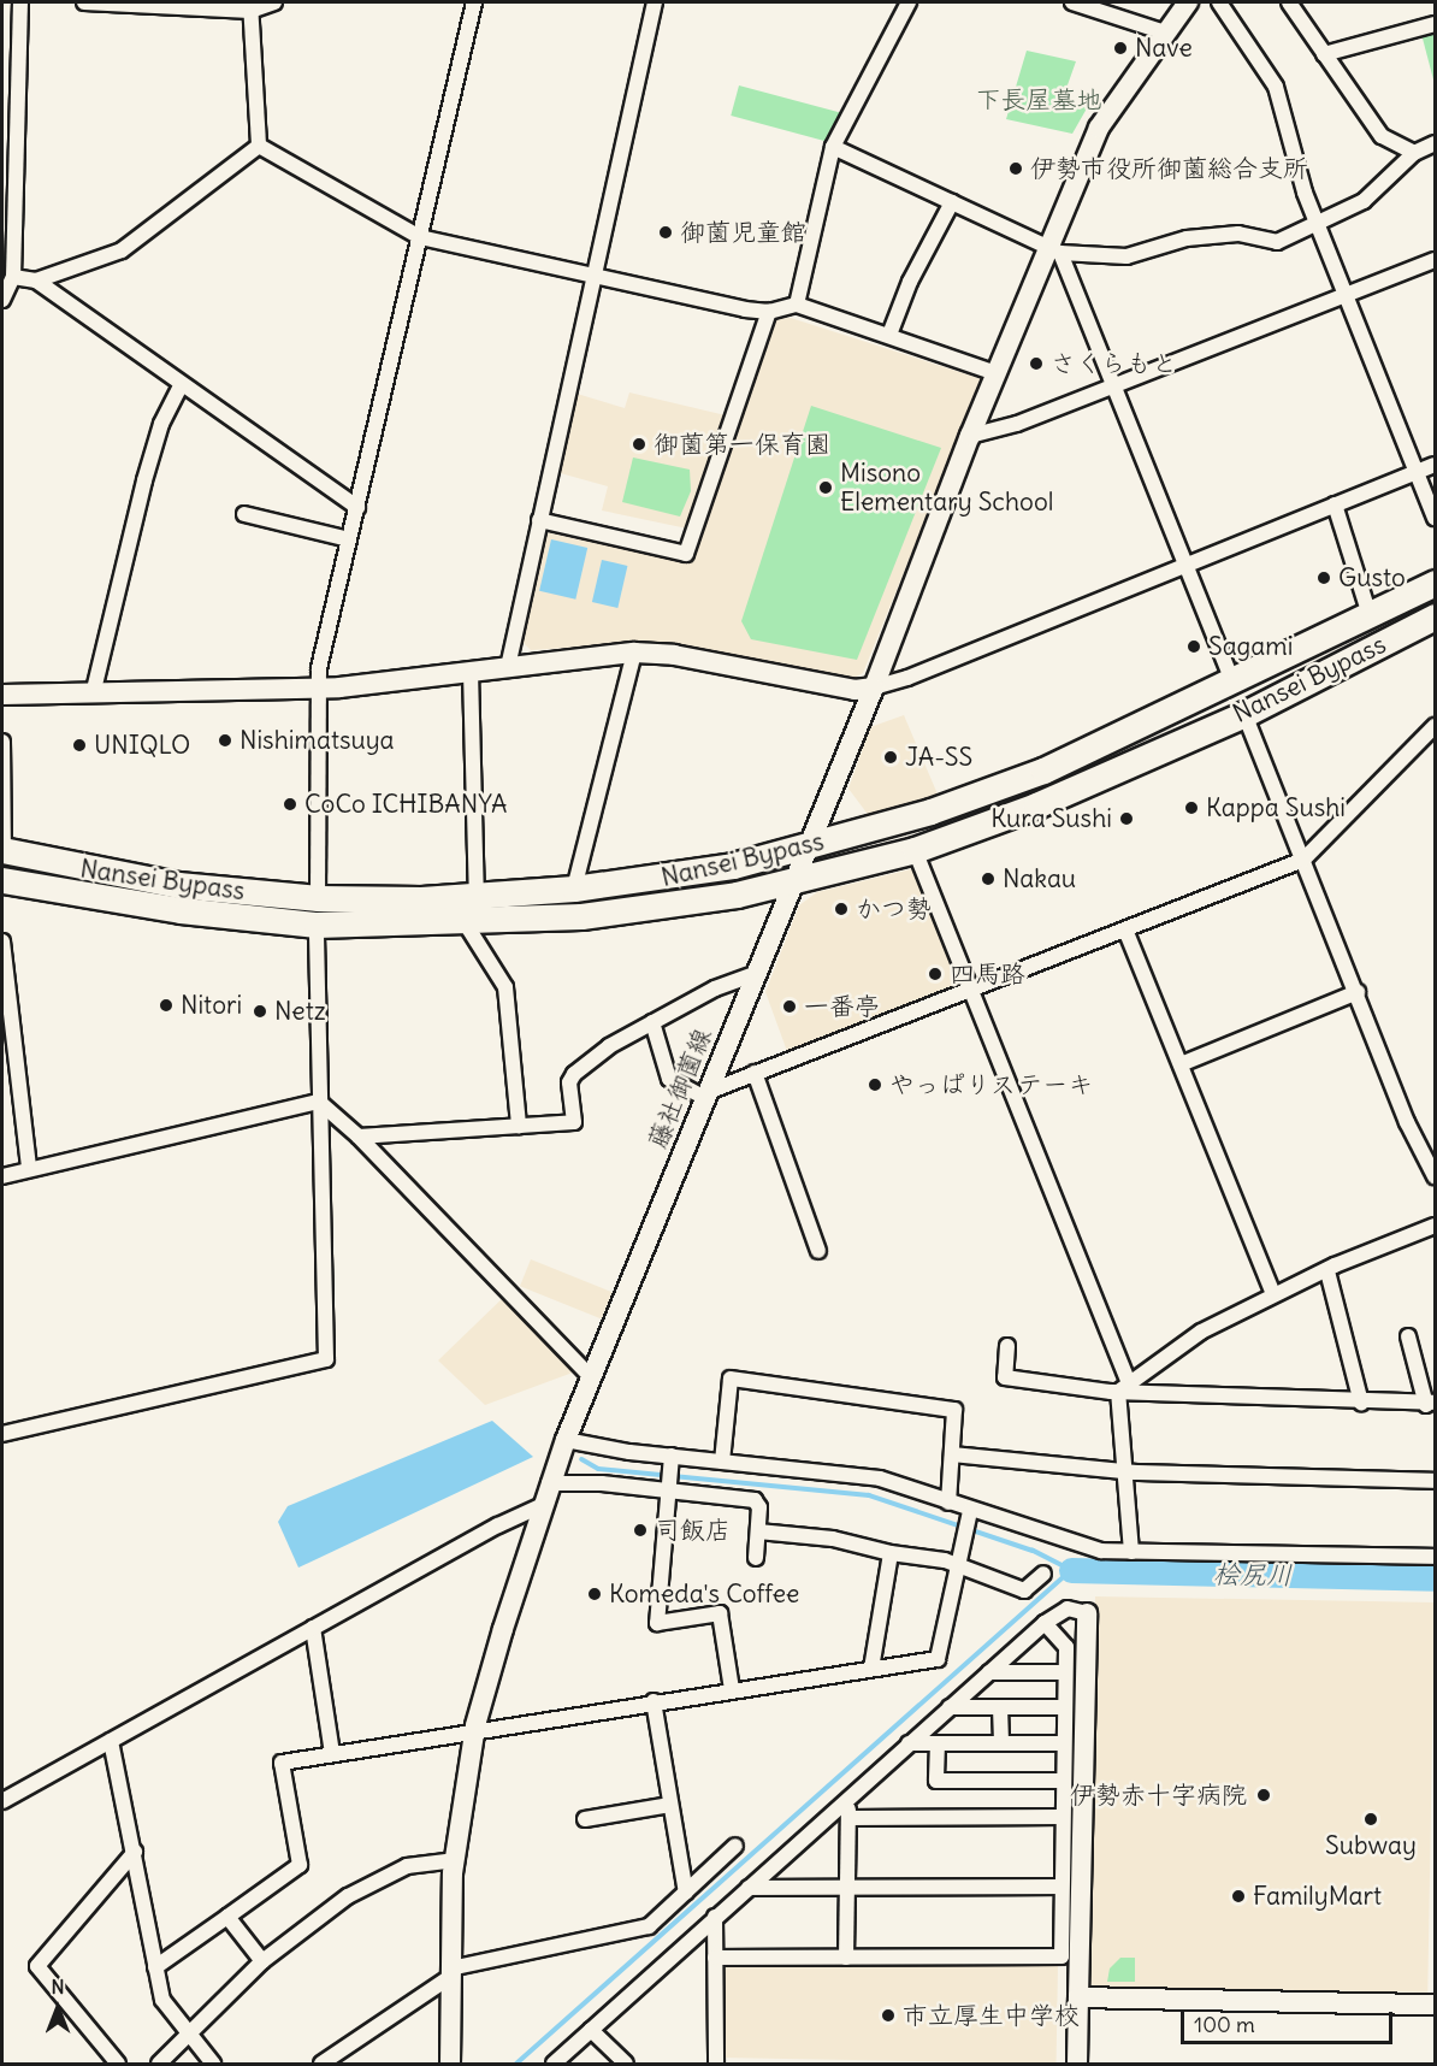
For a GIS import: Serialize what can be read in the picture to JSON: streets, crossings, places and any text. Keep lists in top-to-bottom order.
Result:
{
  "streets": {
    "highway": ["Nansei Bypass"],
    "street": ["藤社御薗線"]
  },
  "crossings": [
    ["Nansei Bypass", "藤社御薗線"]
  ],
  "water": ["桧尻川"],
  "parks": ["下長屋墓地"],
  "places": [
    "Nave",
    "伊勢市役所御薗総合支所",
    "御薗児童館",
    "さくらもと",
    "御薗第一保育園",
    "Misono Elementary School",
    "Gusto",
    "Sagami",
    "Nishimatsuya",
    "UNIQLO",
    "JA-SS",
    "CoCo ICHIBANYA",
    "Kappa Sushi",
    "Kura Sushi",
    "Nakau",
    "かつ勢",
    "四馬路",
    "Nitori",
    "一番亭",
    "Netz",
    "やっぱりステーキ",
    "司飯店",
    "Komeda's Coffee",
    "伊勢赤十字病院",
    "Subway",
    "FamilyMart",
    "市立厚生中学校"
  ],
  "scale_bar": "100 m",
  "north": "top"
}
